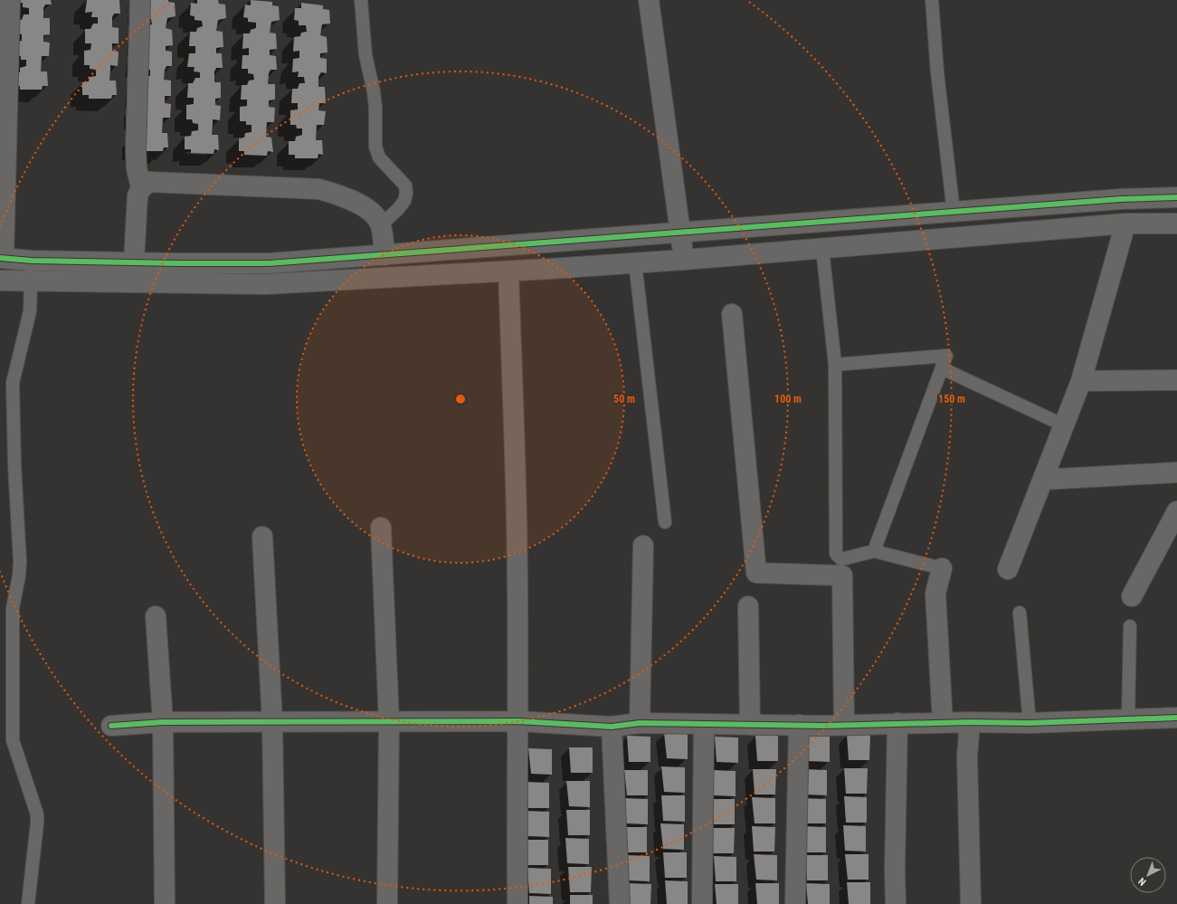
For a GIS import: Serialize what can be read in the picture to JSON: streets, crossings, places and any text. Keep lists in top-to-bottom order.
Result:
{
  "north": "bottom left",
  "rings": ["50 m", "100 m", "150 m"]
}
